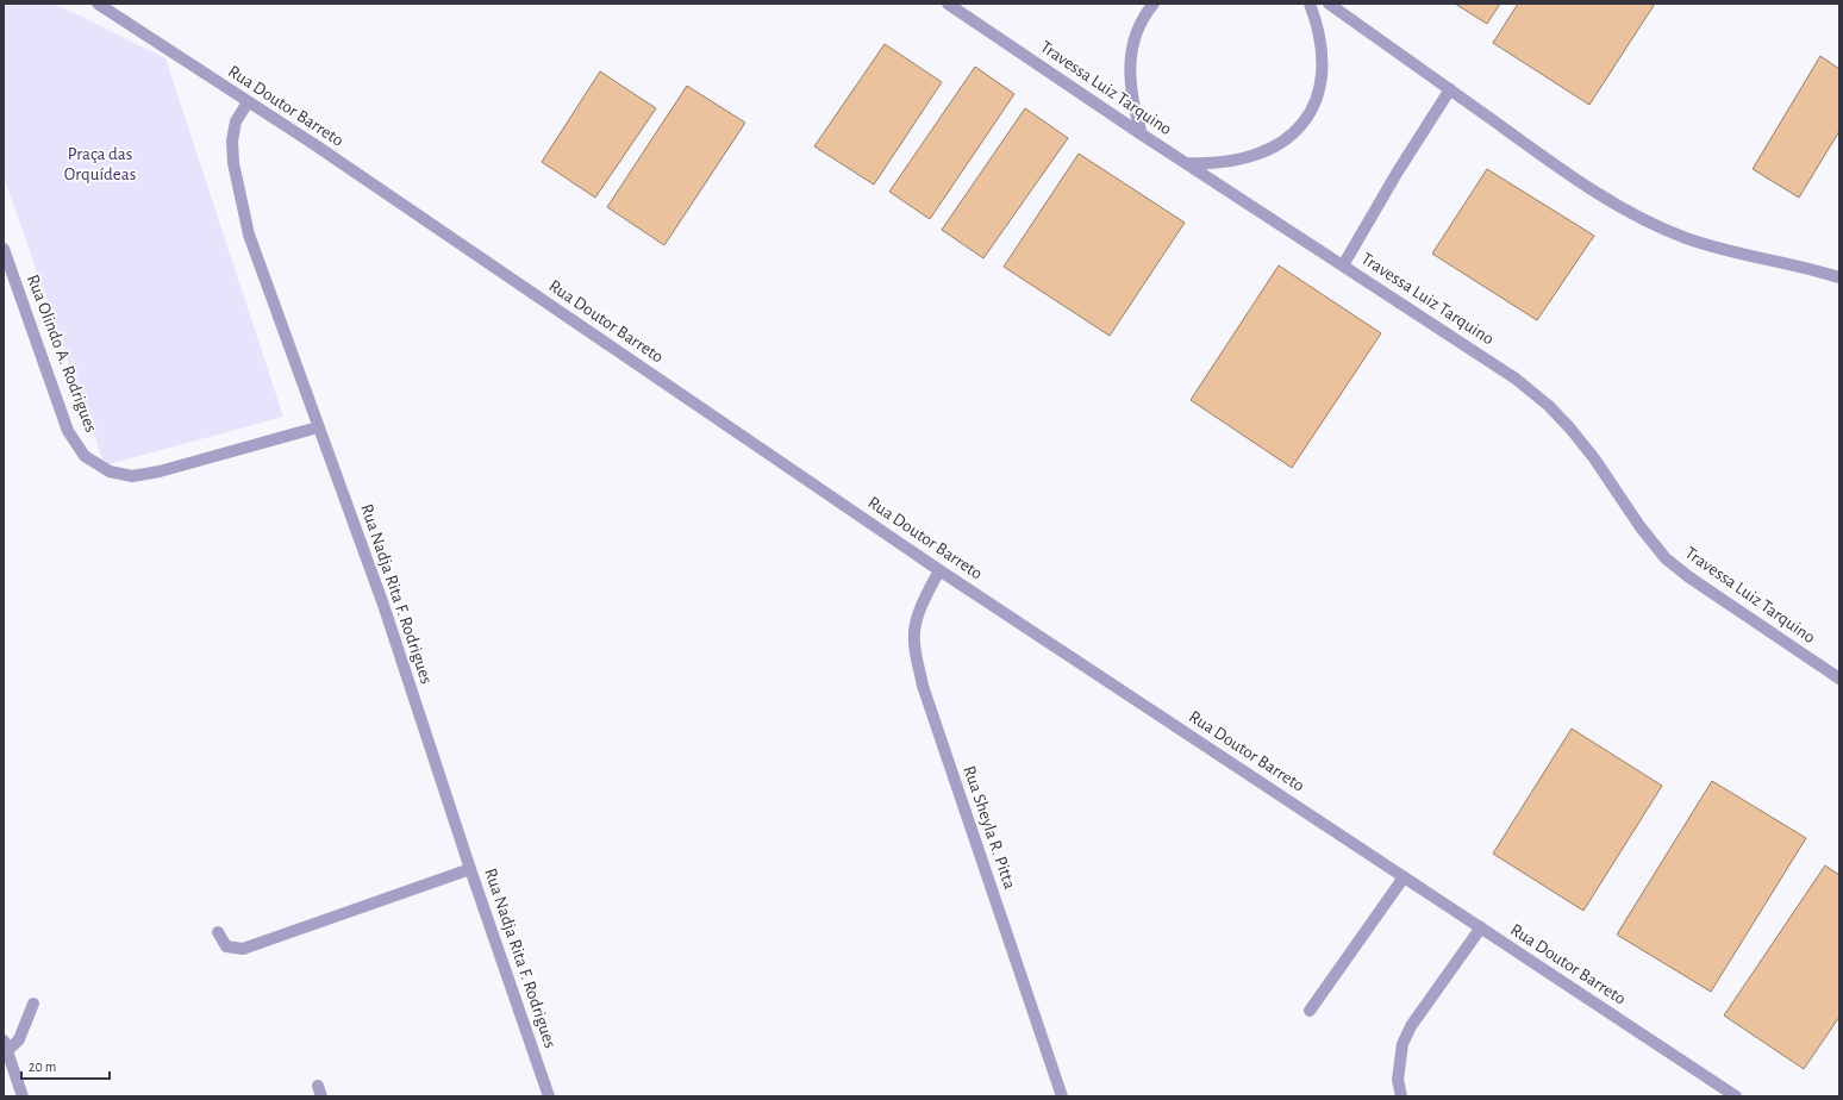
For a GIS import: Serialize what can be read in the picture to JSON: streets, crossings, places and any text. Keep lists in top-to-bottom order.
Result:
{
  "streets": {
    "street": [
      "Travessa Luiz Tarquino",
      "Rua Doutor Barreto",
      "Rua Olindo A. Rodrigues",
      "Rua Nadja Rita F. Rodrigues",
      "Rua Sheyla R. Pitta"
    ]
  },
  "crossings": [
    ["Rua Doutor Barreto", "Rua Nadja Rita F. Rodrigues"],
    ["Rua Doutor Barreto", "Rua Sheyla R. Pitta"],
    ["Rua Olindo A. Rodrigues", "Rua Nadja Rita F. Rodrigues"]
  ],
  "parks": ["Praça das Orquídeas"],
  "scale_bar": "20 m"
}
